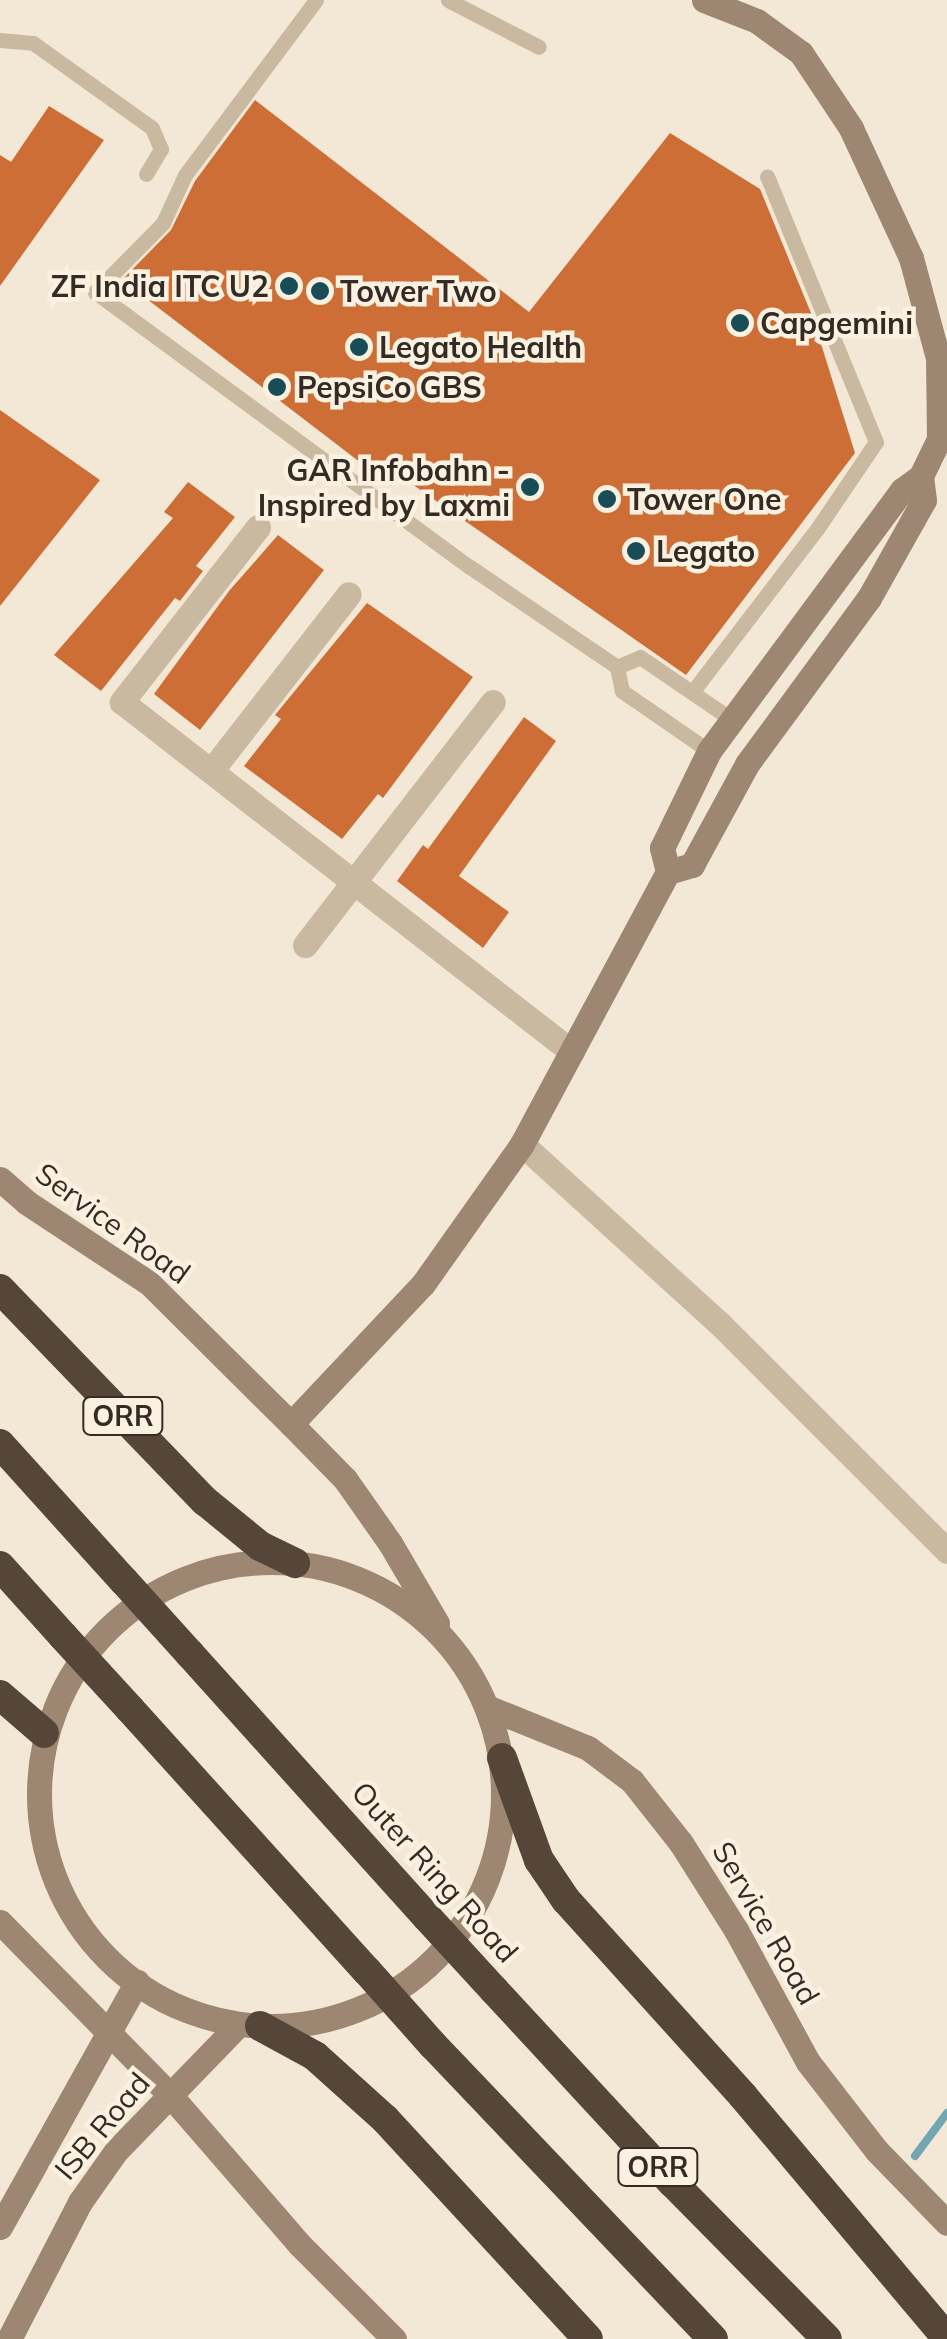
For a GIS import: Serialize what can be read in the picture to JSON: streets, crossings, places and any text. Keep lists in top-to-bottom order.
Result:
{
  "streets": {
    "highway": ["ORR", "Outer Ring Road"],
    "main road": ["Service Road", "ISB Road"]
  },
  "crossings": [
    ["Service Road", "ISB Road"]
  ],
  "places": [
    "ZF India ITC U2",
    "Tower Two",
    "Capgemini",
    "Legato Health",
    "PepsiCo GBS",
    "GAR Infobahn - Inspired by Laxmi",
    "Tower One",
    "Legato"
  ]
}
